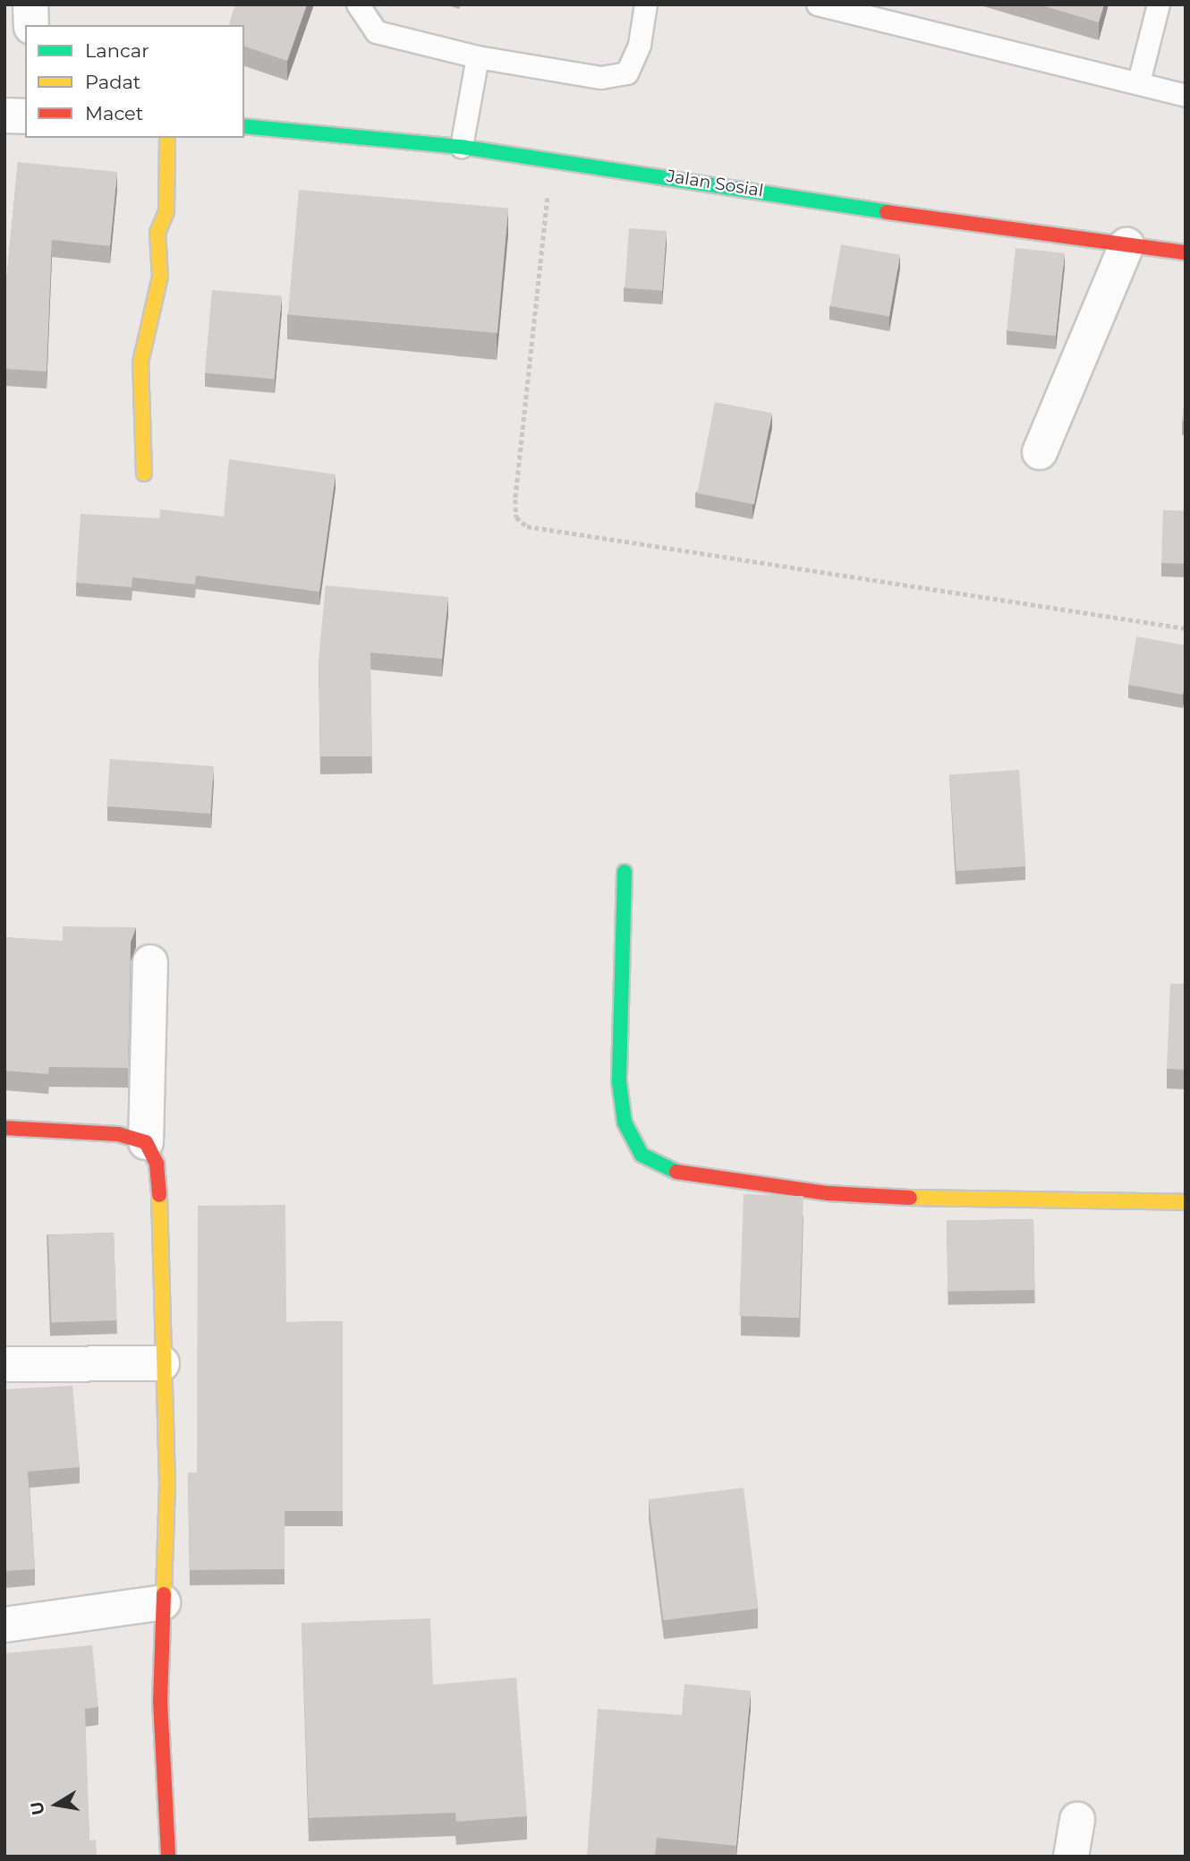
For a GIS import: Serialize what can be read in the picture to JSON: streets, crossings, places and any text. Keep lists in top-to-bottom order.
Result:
{
  "streets": {
    "street": ["Jalan Sosial"]
  },
  "legend": ["Lancar", "Padat", "Macet"],
  "north": "left"
}
